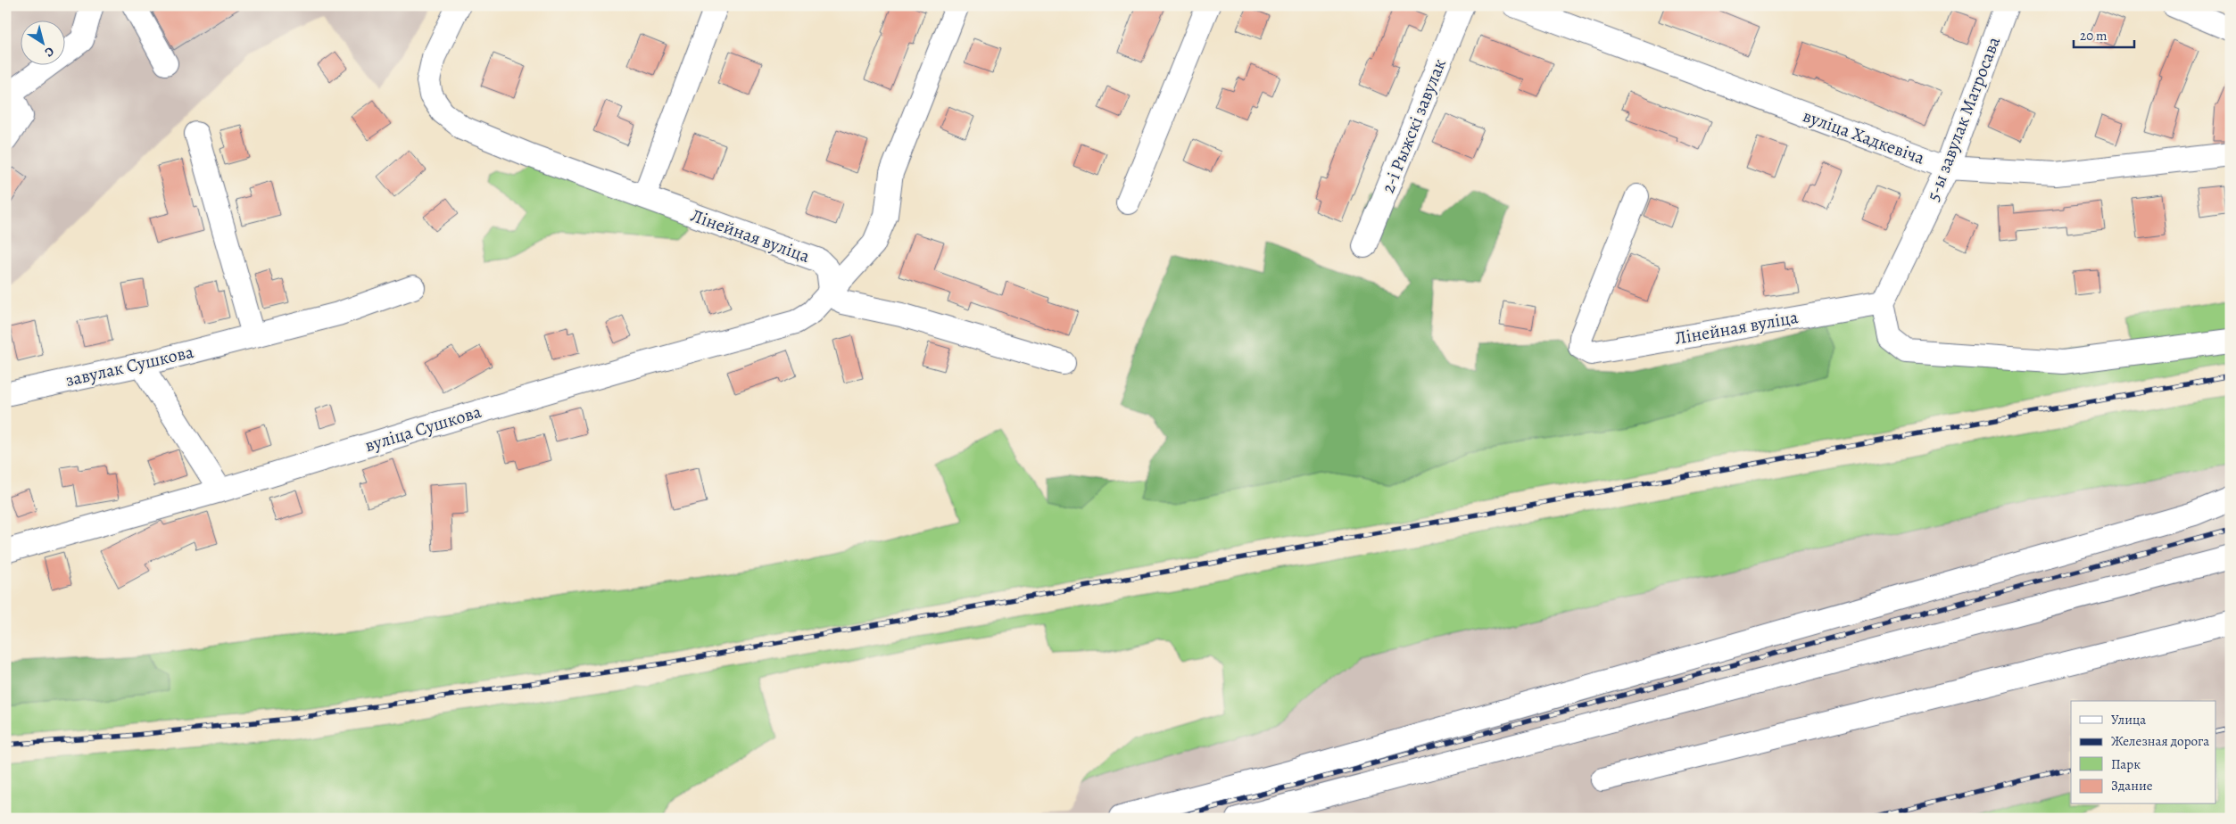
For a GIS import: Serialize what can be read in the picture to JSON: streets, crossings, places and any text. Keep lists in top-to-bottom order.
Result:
{
  "streets": {
    "street": [
      "5-ы завулак Матросава",
      "2-і Рыжскі завулак",
      "вуліца Хадкевіча",
      "Лінейная вуліца",
      "завулак Сушкова",
      "вуліца Сушкова"
    ]
  },
  "crossings": [
    ["5-ы завулак Матросава", "вуліца Хадкевіча"],
    ["5-ы завулак Матросава", "Лінейная вуліца"],
    ["Лінейная вуліца", "вуліца Сушкова"]
  ],
  "legend": [
    "Улица",
    "Железная дорога",
    "Парк",
    "Здание"
  ],
  "scale_bar": "20 m",
  "north": "bottom right"
}
